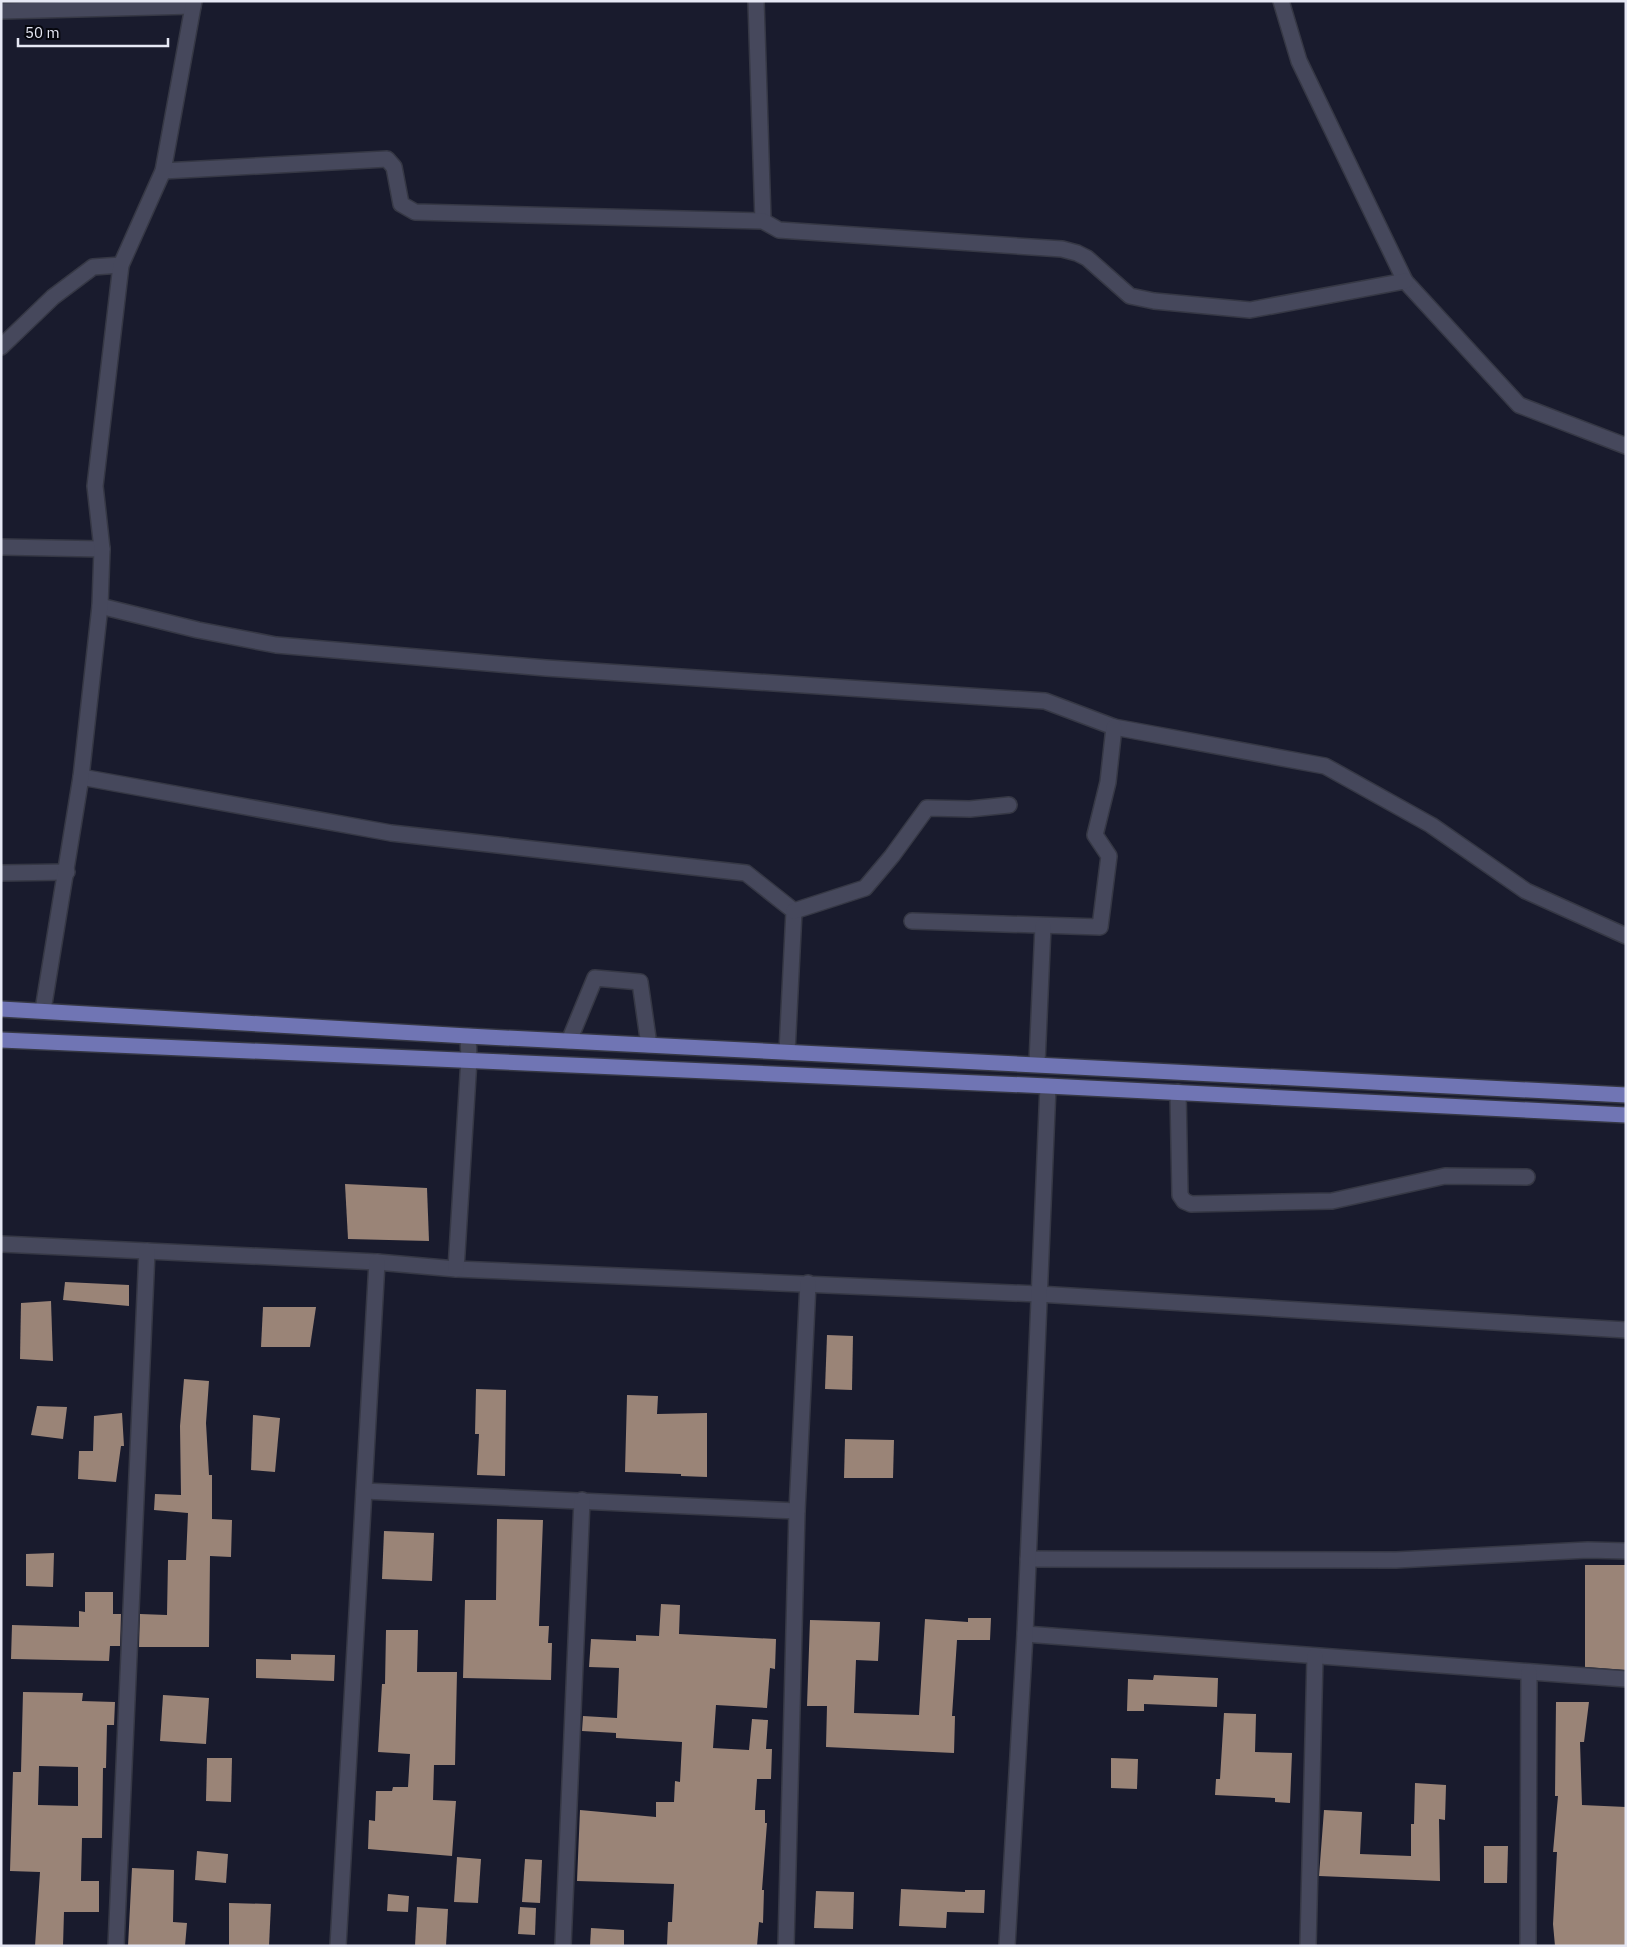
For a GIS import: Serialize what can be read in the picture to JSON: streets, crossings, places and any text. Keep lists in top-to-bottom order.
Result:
{
  "scale_bar": "50 m"
}
